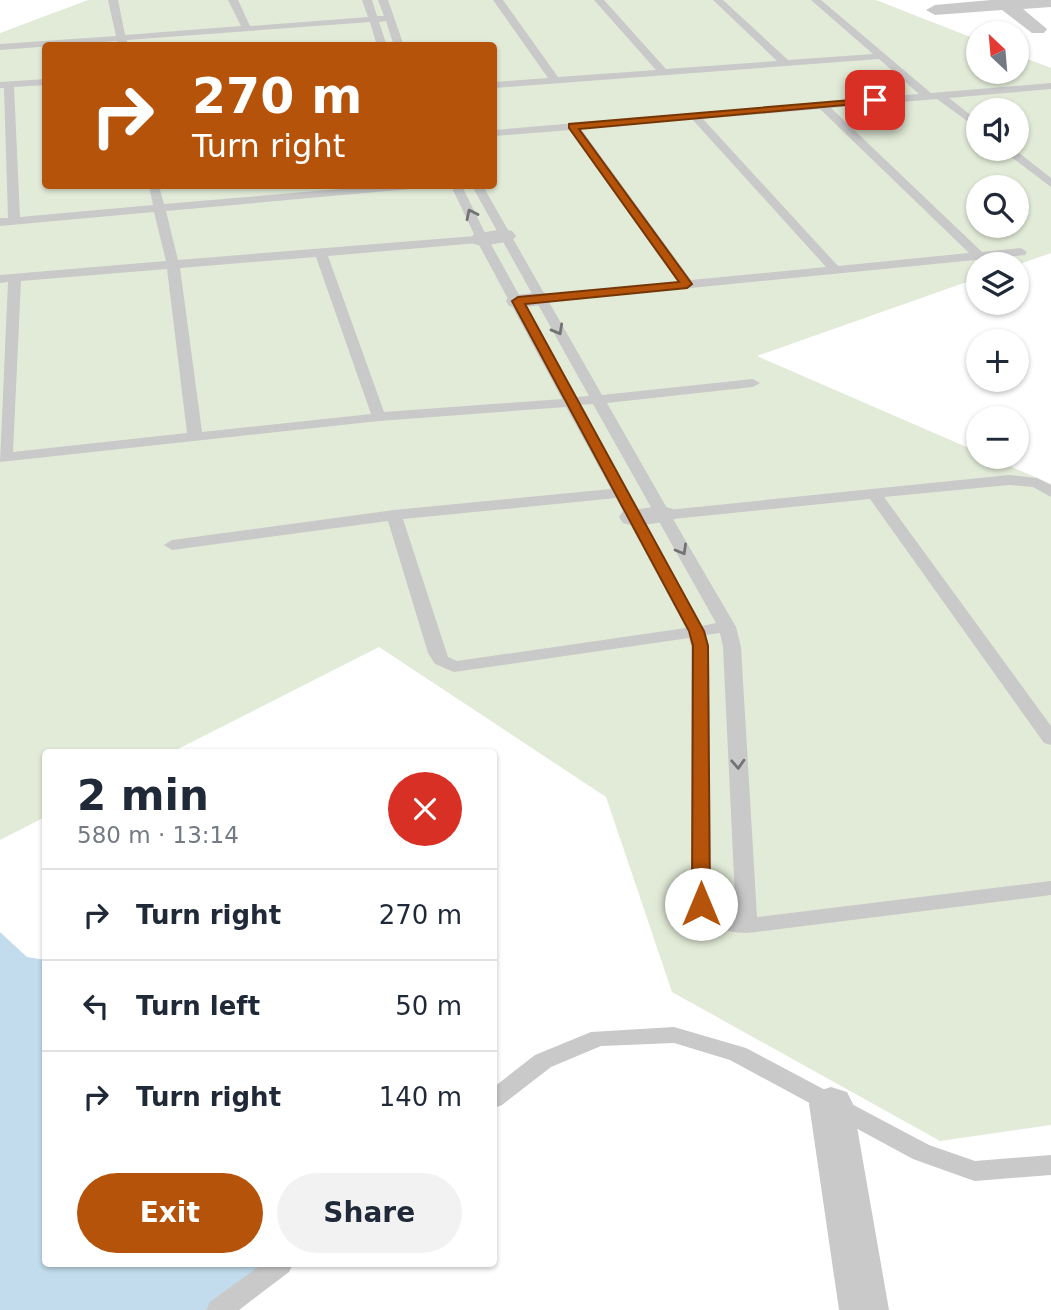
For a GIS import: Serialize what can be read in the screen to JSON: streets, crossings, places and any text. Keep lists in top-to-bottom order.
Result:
{
  "north": "top left",
  "page": {
    "map_buttons": ["+", "−"],
    "turn": ["270 m", "Turn right"],
    "heading": ["2 min", "580 m · 13:14"],
    "list": [
      {
        "name": "Turn right",
        "value": "270 m"
      },
      {
        "name": "Turn left",
        "value": "50 m"
      },
      {
        "name": "Turn right",
        "value": "140 m"
      }
    ],
    "buttons": ["Exit", "Share"]
  }
}
